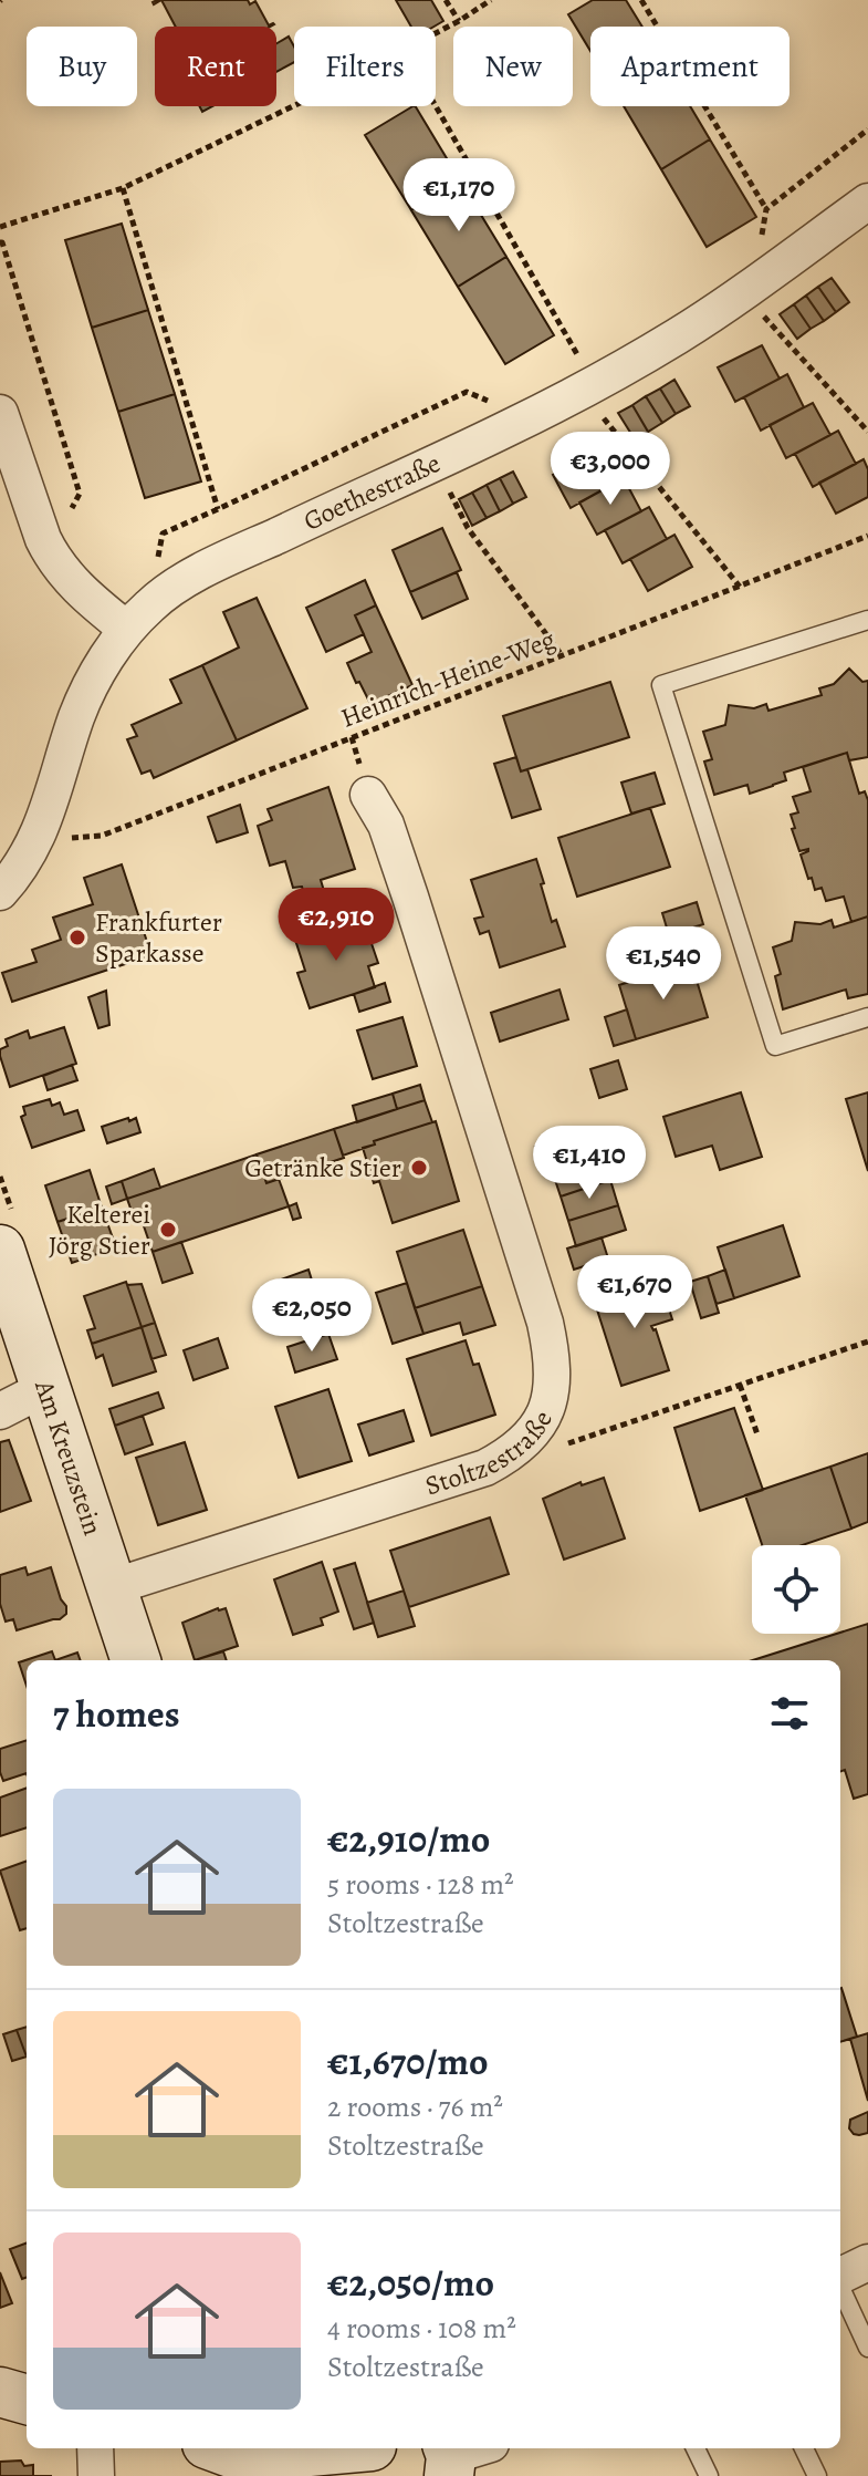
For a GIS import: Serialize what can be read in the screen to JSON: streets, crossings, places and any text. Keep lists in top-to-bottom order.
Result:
{
  "streets": {
    "street": ["Goethestraße", "Stoltzestraße", "Am Kreuzstein"],
    "path": ["Heinrich-Heine-Weg"]
  },
  "crossings": [
    ["Goethestraße", "Heinrich-Heine-Weg"],
    ["Stoltzestraße", "Am Kreuzstein"]
  ],
  "places": ["Frankfurter Sparkasse", "Getränke Stier", "Kelterei Jörg Stier"],
  "page": {
    "chip": [
      "Buy",
      "Rent",
      "Filters",
      "New",
      "Apartment"
    ],
    "price": [
      "€1,170",
      "€3,000",
      "€2,910",
      "€1,540",
      "€1,410",
      "€1,670",
      "€2,050"
    ],
    "heading": "7 homes",
    "list": [
      {
        "name": "€2,910/mo",
        "note": "5 rooms · 128 m² · Stoltzestraße"
      },
      {
        "name": "€1,670/mo",
        "note": "2 rooms · 76 m² · Stoltzestraße"
      },
      {
        "name": "€2,050/mo",
        "note": "4 rooms · 108 m² · Stoltzestraße"
      }
    ]
  }
}
